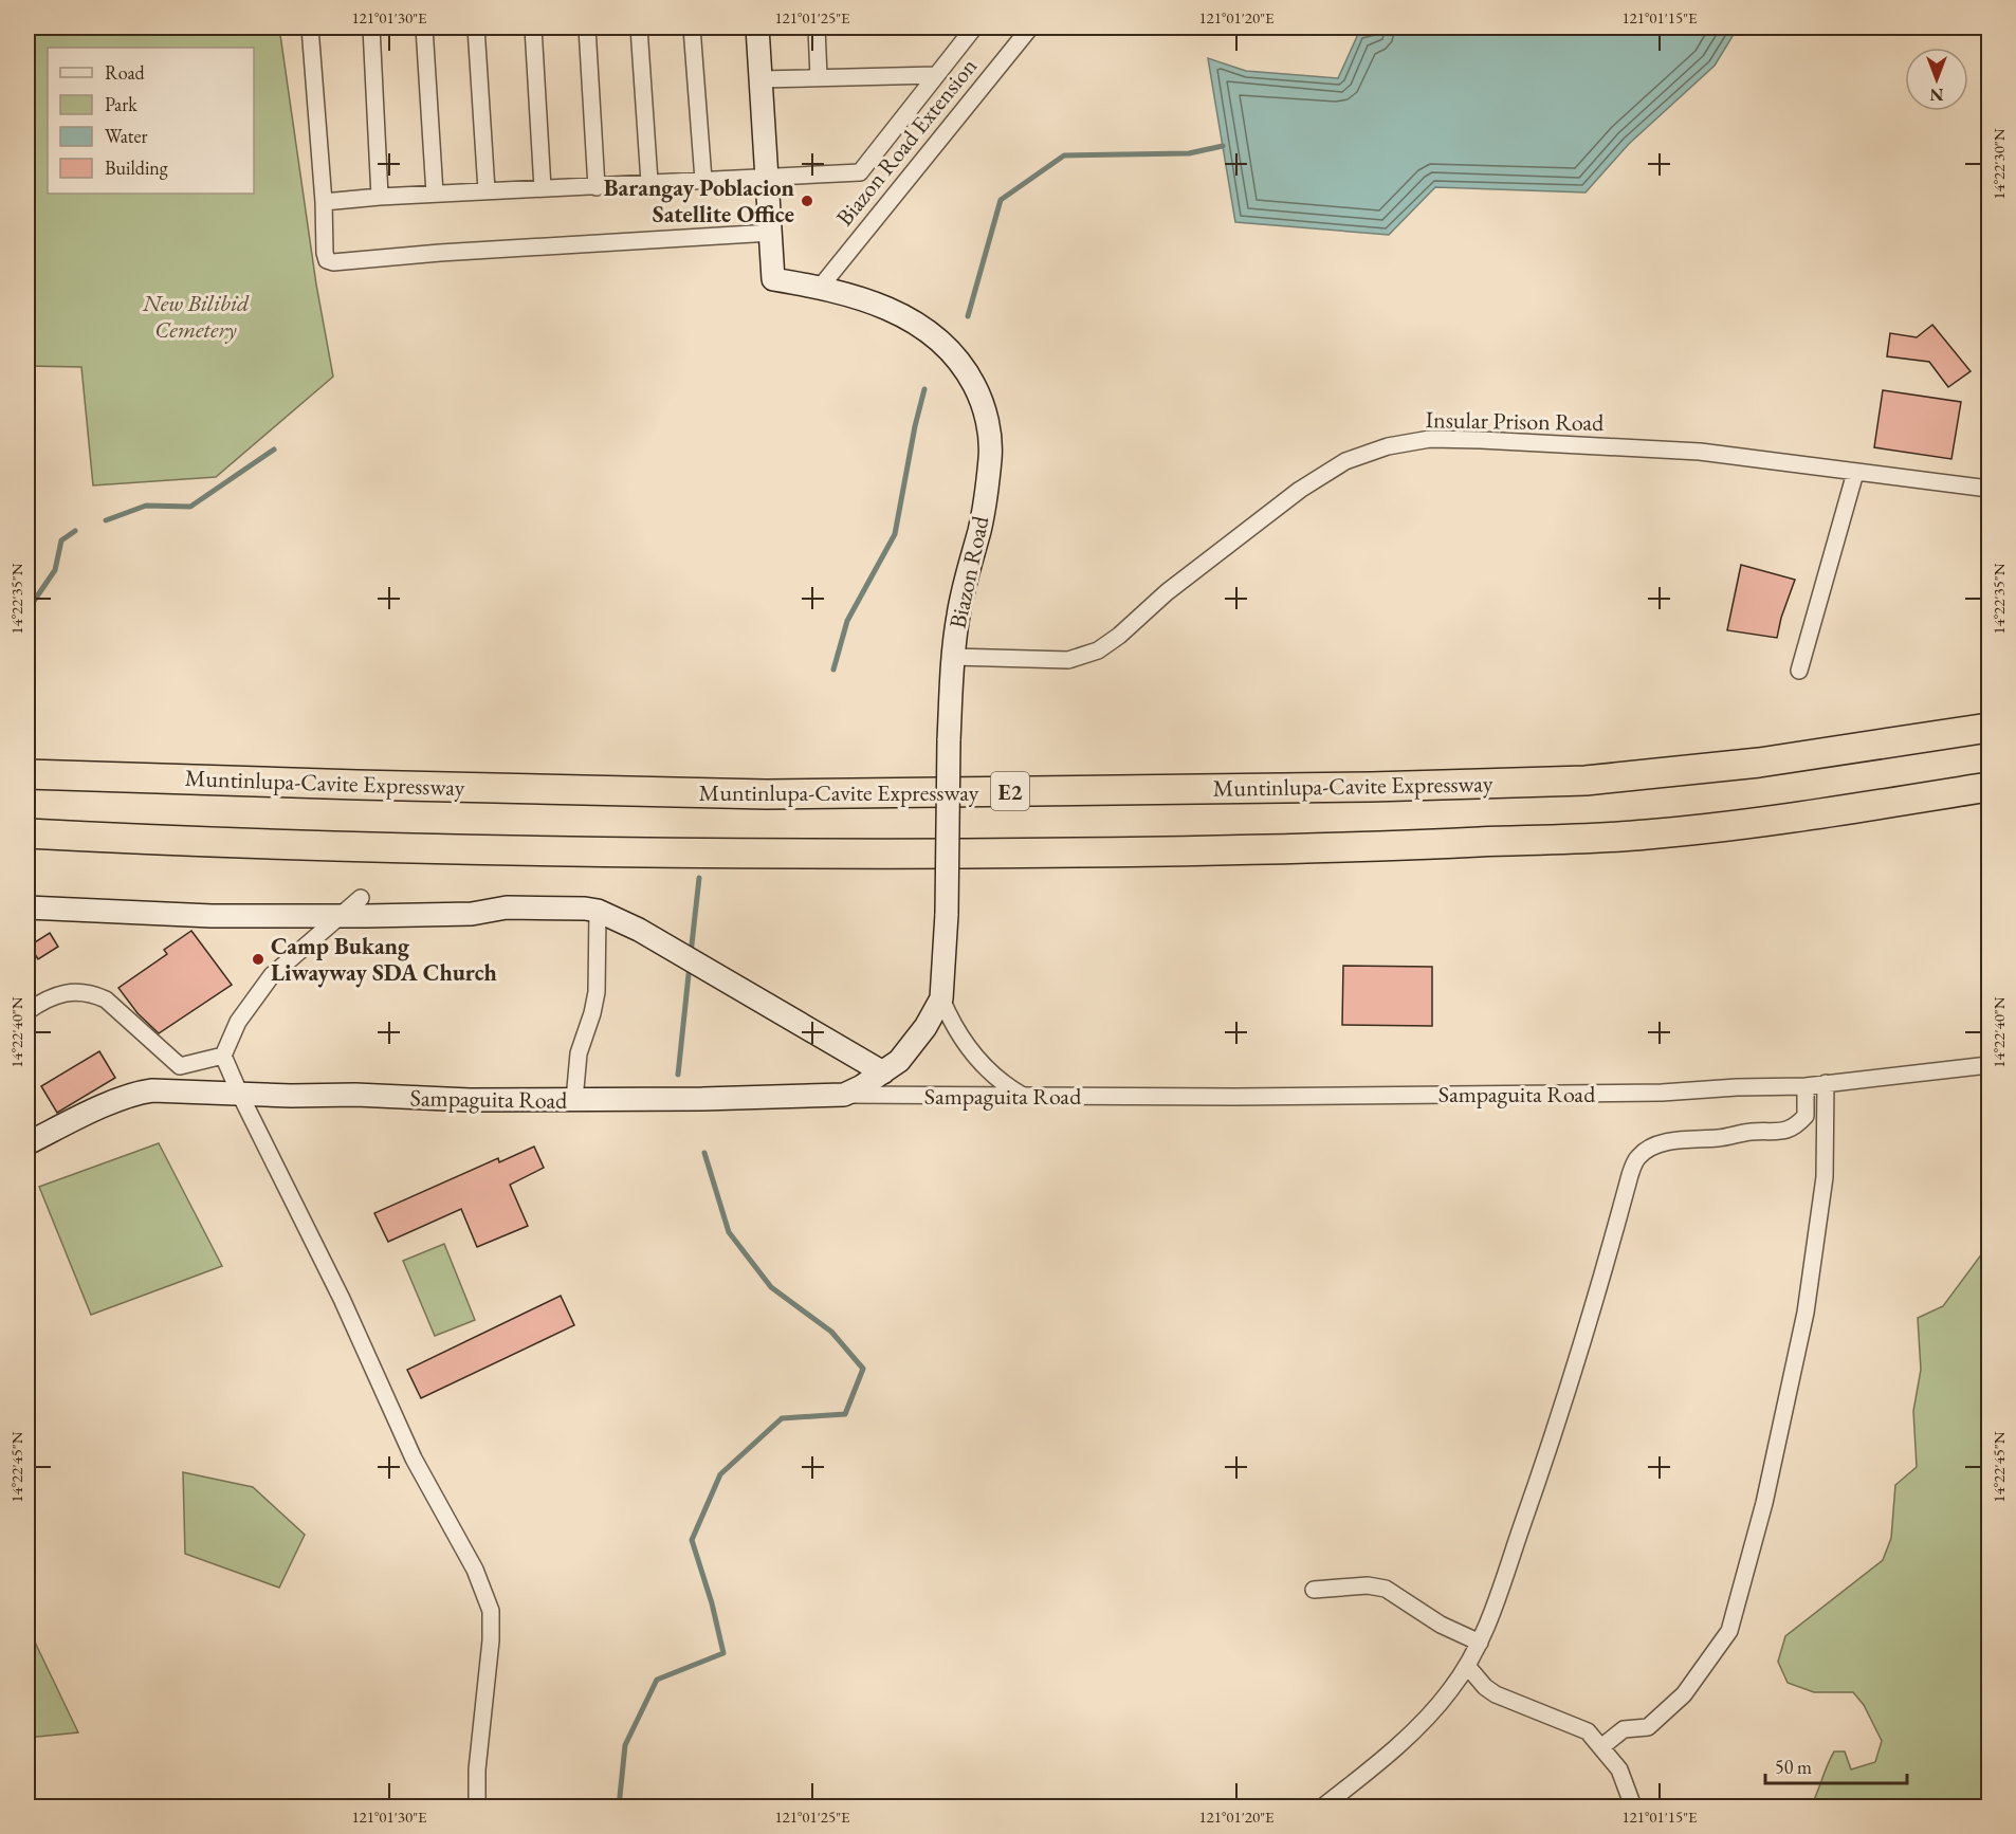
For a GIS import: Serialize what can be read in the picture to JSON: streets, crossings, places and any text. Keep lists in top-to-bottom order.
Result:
{
  "streets": {
    "highway": ["Muntinlupa-Cavite Expressway", "E2"],
    "street": [
      "Biazon Road Extension",
      "Insular Prison Road",
      "Biazon Road",
      "Sampaguita Road"
    ]
  },
  "crossings": [
    ["Biazon Road Extension", "Biazon Road"],
    ["Insular Prison Road", "Biazon Road"],
    ["Biazon Road", "Sampaguita Road"]
  ],
  "parks": ["New Bilibid Cemetery"],
  "places": ["Barangay Poblacion Satellite Office", "Camp Bukang Liwayway SDA Church"],
  "legend": [
    "Road",
    "Park",
    "Water",
    "Building"
  ],
  "scale_bar": "50 m",
  "north": "bottom",
  "coordinates": [
    "121°01'30\"E",
    "121°01'25\"E",
    "121°01'20\"E",
    "121°01'15\"E",
    "14°22'30\"N",
    "14°22'35\"N",
    "14°22'40\"N",
    "14°22'45\"N"
  ]
}
